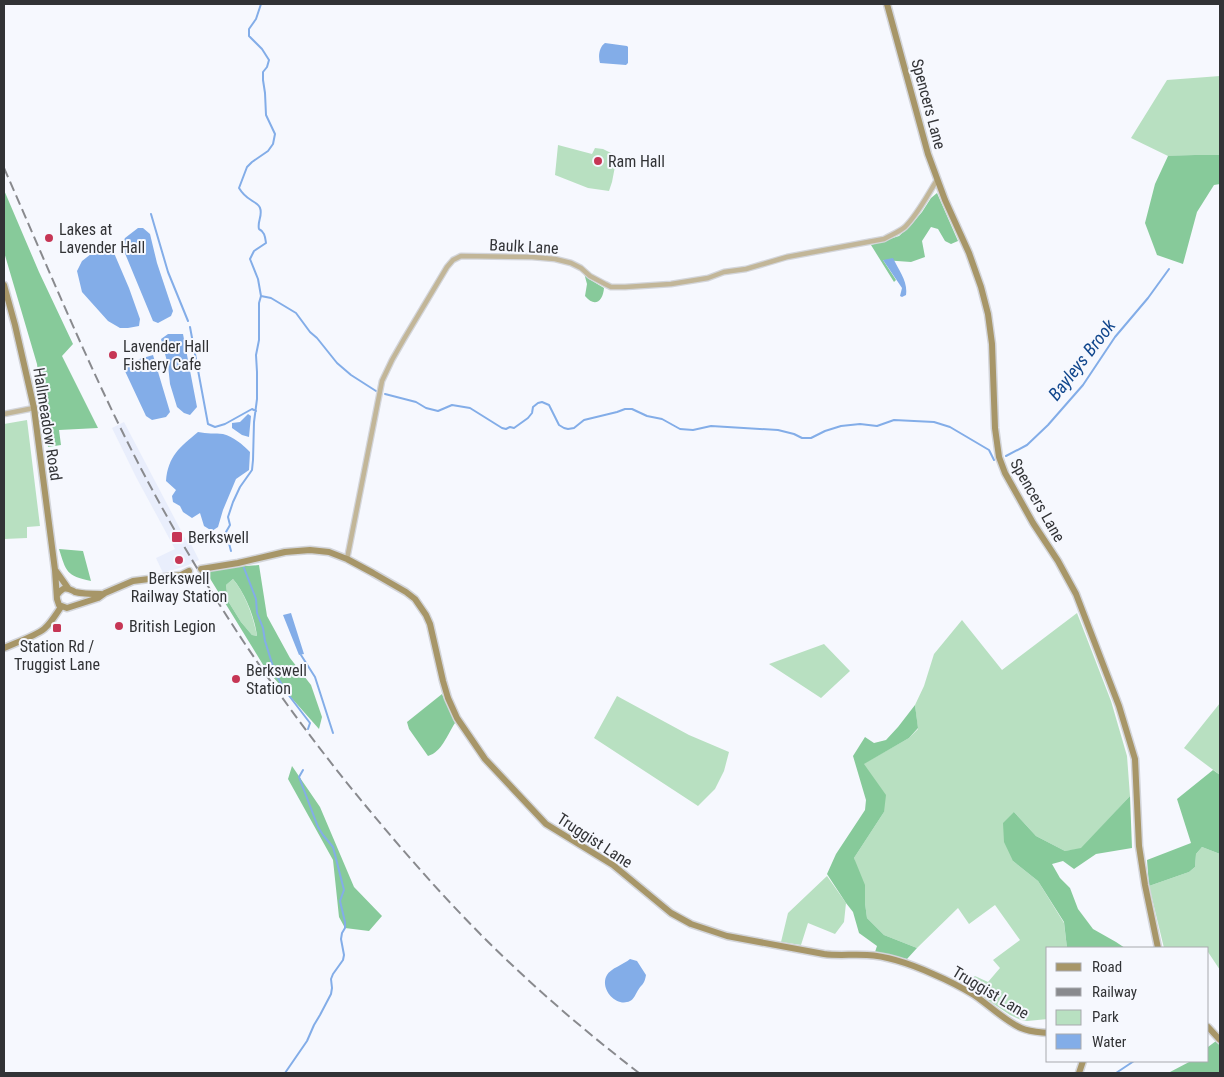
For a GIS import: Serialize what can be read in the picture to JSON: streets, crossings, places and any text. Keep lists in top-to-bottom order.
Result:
{
  "streets": {
    "street": [
      "Spencers Lane",
      "Baulk Lane",
      "Hallmeadow Road",
      "Truggist Lane"
    ]
  },
  "crossings": [
    ["Spencers Lane", "Baulk Lane"],
    ["Baulk Lane", "Truggist Lane"]
  ],
  "water": ["Bayleys Brook"],
  "places": {
    "other": [
      "Ram Hall",
      "Lakes at Lavender Hall",
      "Lavender Hall Fishery Cafe",
      "Berkswell Railway Station",
      "British Legion",
      "Berkswell Station"
    ],
    "transit": ["Berkswell", "Station Rd / Truggist Lane"]
  },
  "legend": [
    "Road",
    "Railway",
    "Park",
    "Water"
  ]
}
